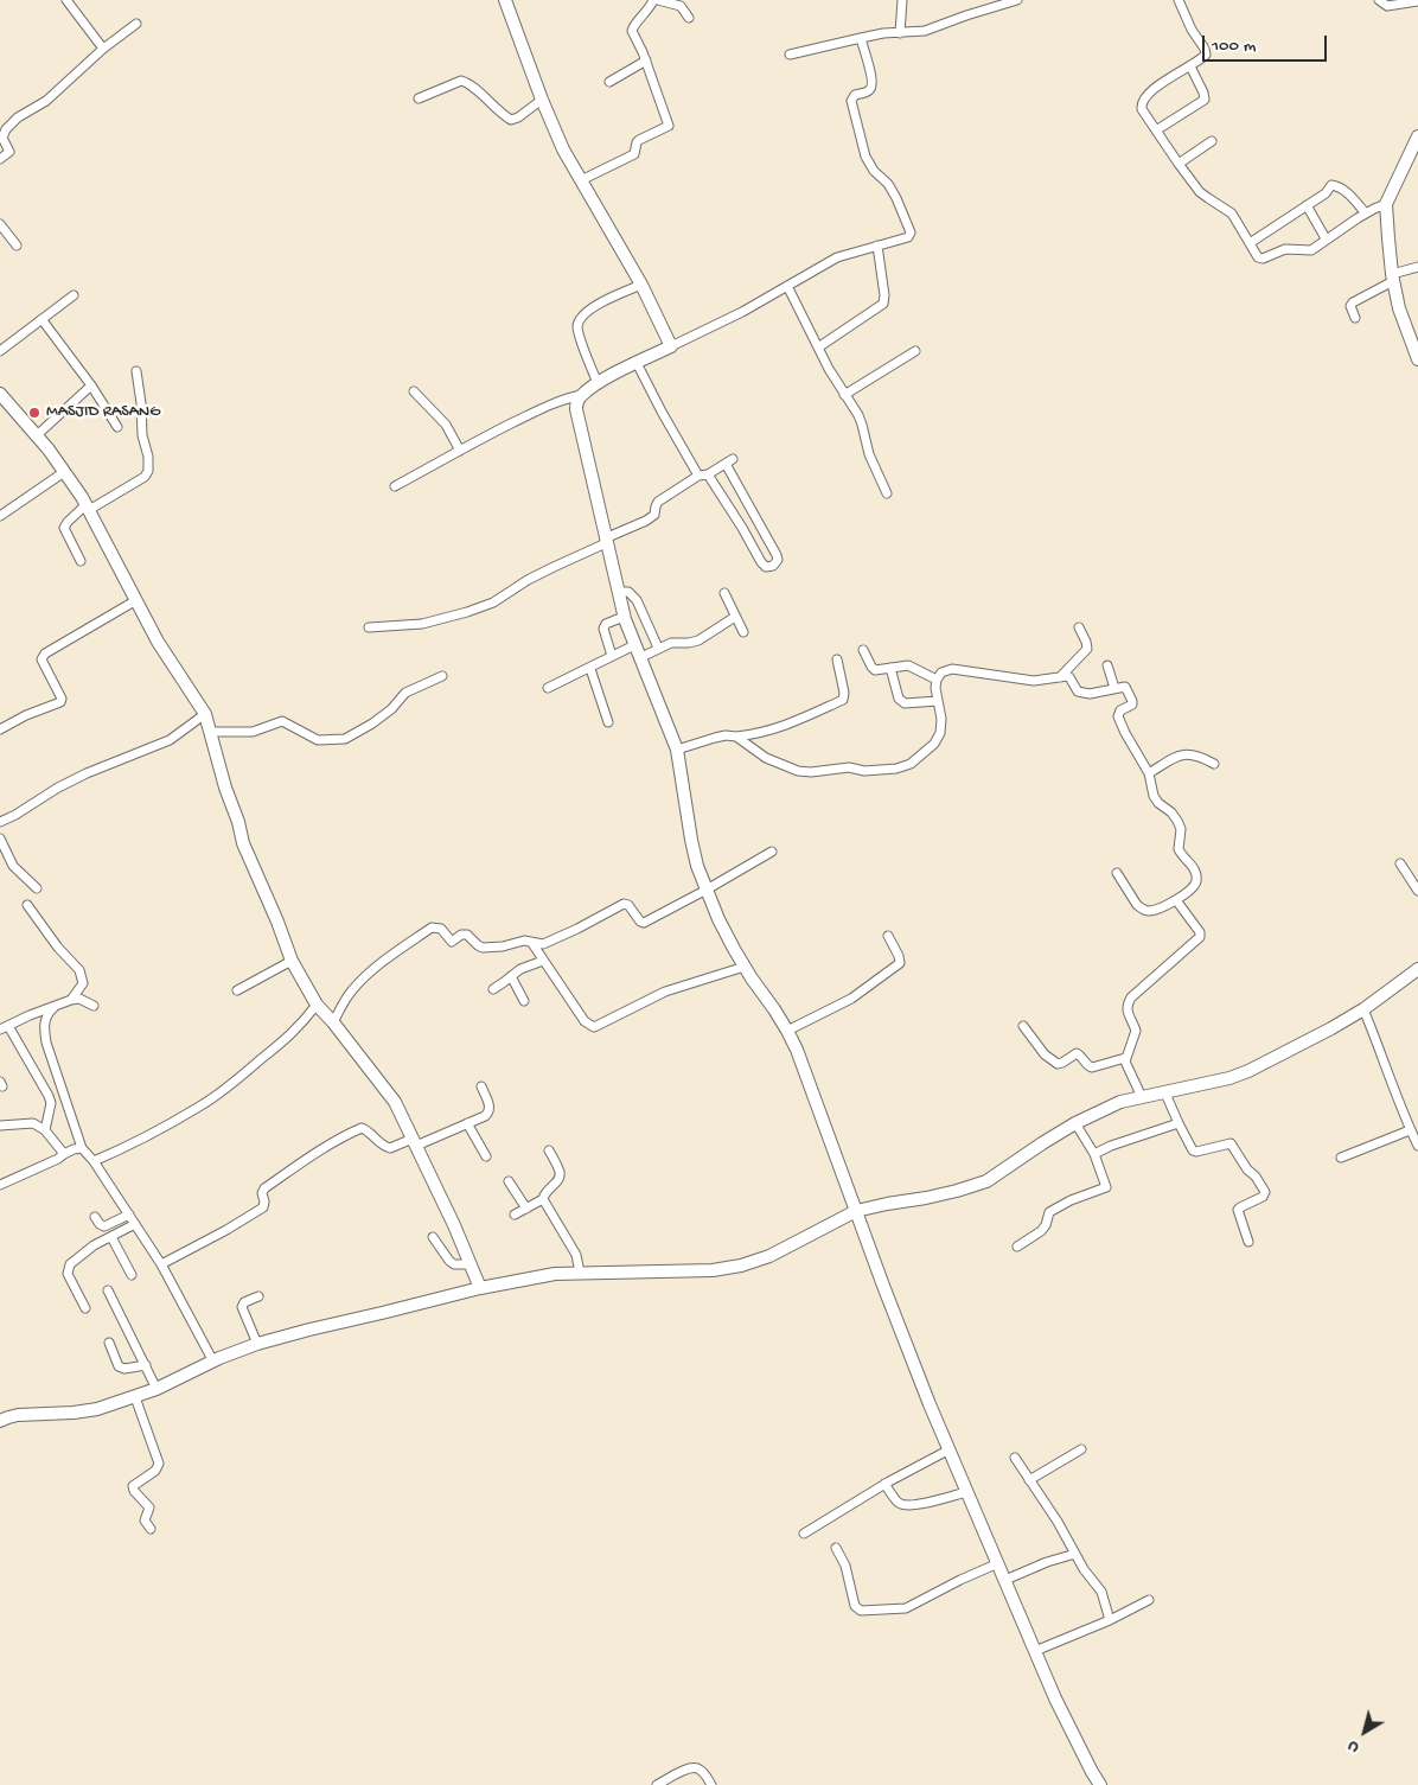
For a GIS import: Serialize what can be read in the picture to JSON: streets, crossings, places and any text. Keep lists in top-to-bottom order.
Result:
{
  "places": ["MASJID RASANG"],
  "scale_bar": "100 m",
  "north": "bottom left"
}
